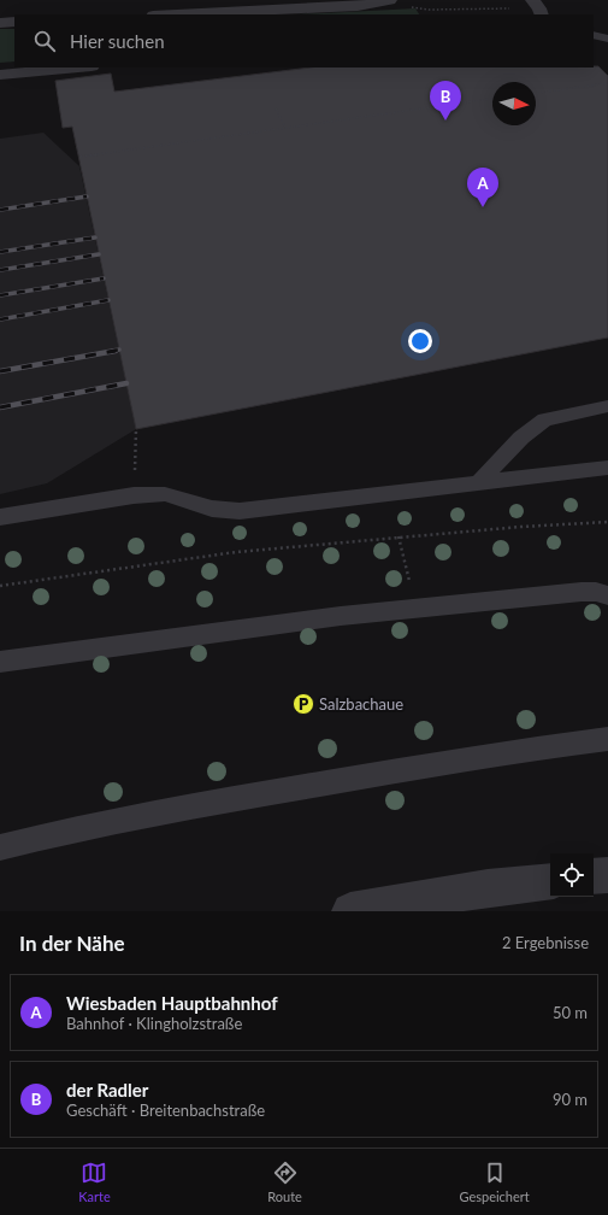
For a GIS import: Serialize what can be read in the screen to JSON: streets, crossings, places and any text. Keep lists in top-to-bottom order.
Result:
{
  "places": {
    "parking": ["Salzbachaue"]
  },
  "north": "right",
  "page": {
    "search": "Hier suchen",
    "pins": ["B", "A"],
    "heading": ["In der Nähe", "2 Ergebnisse"],
    "list": [
      {
        "mark": "A",
        "name": "Wiesbaden Hauptbahnhof",
        "note": "Bahnhof · Klingholzstraße",
        "value": "50 m"
      },
      {
        "mark": "B",
        "name": "der Radler",
        "note": "Geschäft · Breitenbachstraße",
        "value": "90 m"
      }
    ],
    "nav": ["Karte", "Route", "Gespeichert"]
  }
}
